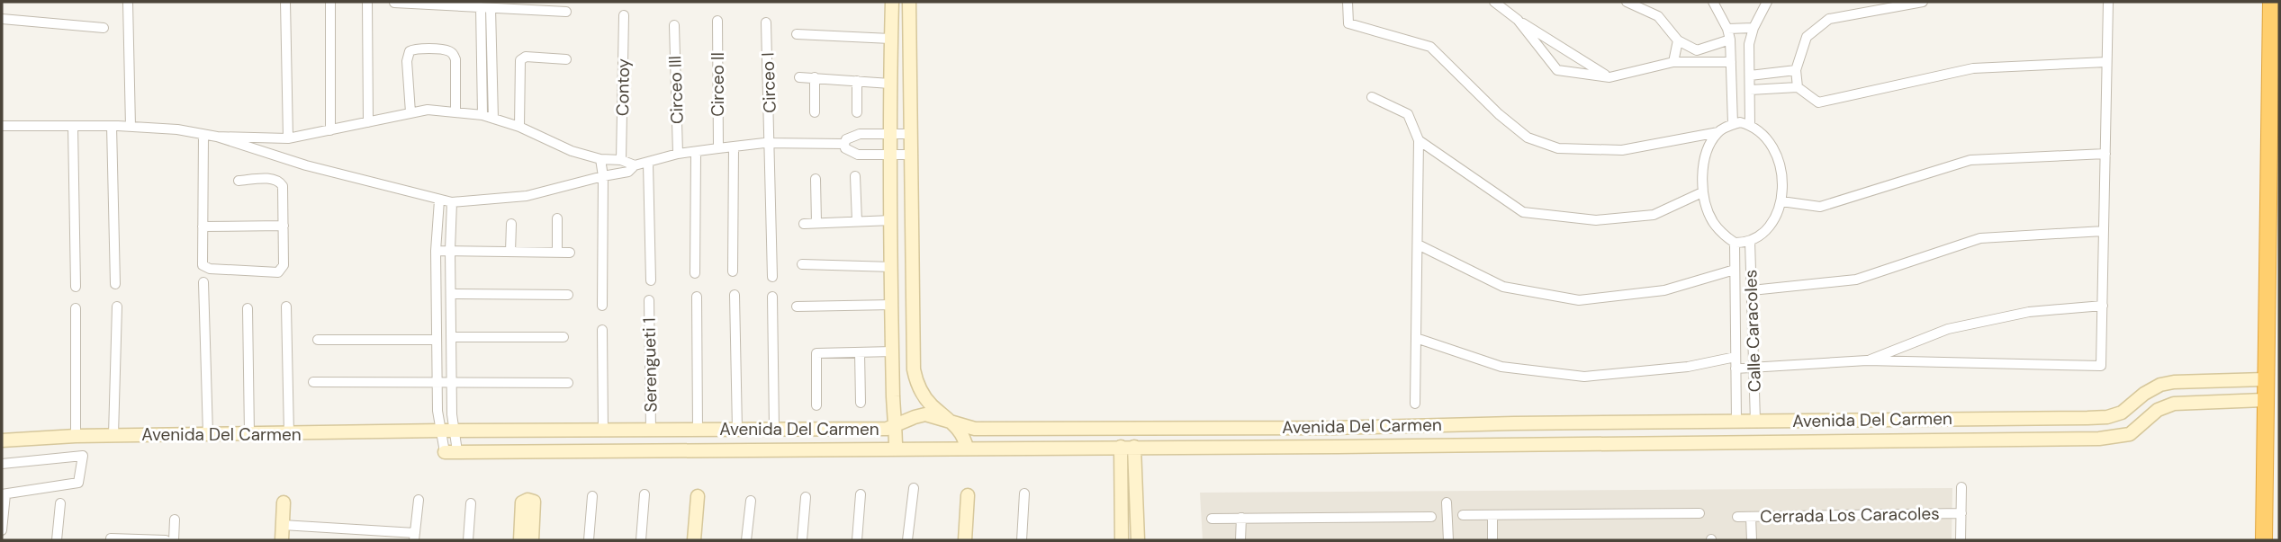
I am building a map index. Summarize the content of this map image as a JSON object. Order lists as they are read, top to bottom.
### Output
{
  "streets": {
    "main road": ["Avenida Del Carmen"],
    "street": [
      "Circeo I",
      "Circeo II",
      "Contoy",
      "Circeo III",
      "Calle Caracoles",
      "Serengueti 1",
      "Cerrada Los Caracoles"
    ]
  },
  "crossings": [
    ["Calle Caracoles", "Avenida Del Carmen"],
    ["Serengueti 1", "Avenida Del Carmen"]
  ]
}
